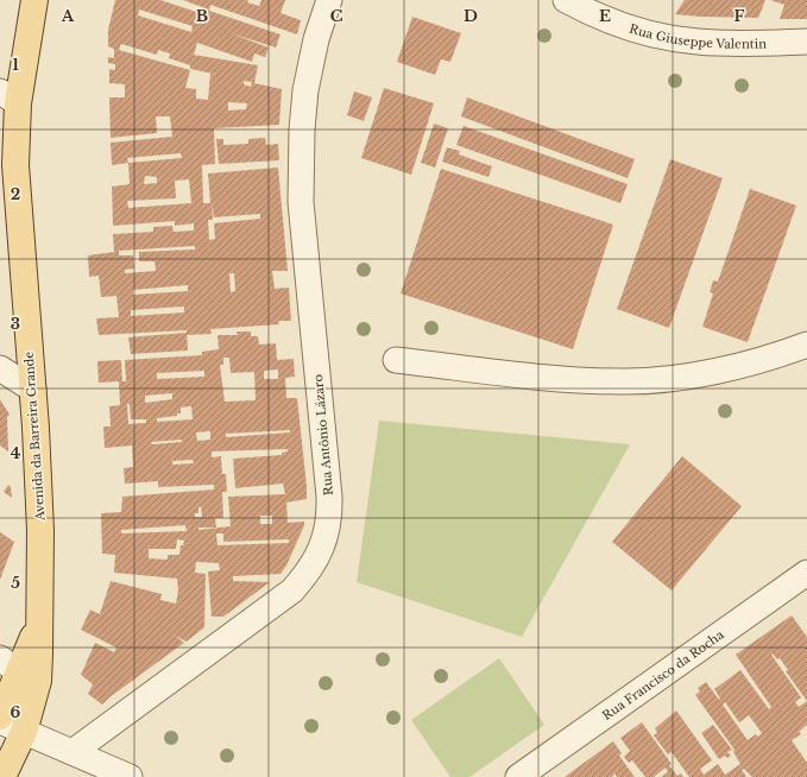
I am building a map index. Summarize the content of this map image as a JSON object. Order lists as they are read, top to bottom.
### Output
{
  "streets": {
    "main road": ["Avenida da Barreira Grande"],
    "street": ["Rua Giuseppe Valentin", "Rua Antônio Lázaro", "Rua Francisco da Rocha"]
  },
  "grid": {
    "columns": [
      "A",
      "B",
      "C",
      "D",
      "E",
      "F"
    ],
    "rows": [
      "1",
      "2",
      "3",
      "4",
      "5",
      "6"
    ]
  }
}
